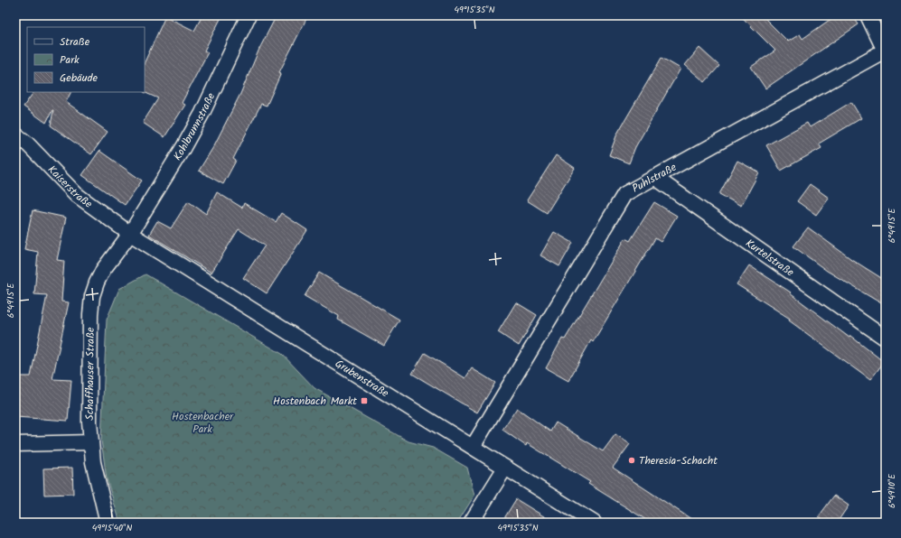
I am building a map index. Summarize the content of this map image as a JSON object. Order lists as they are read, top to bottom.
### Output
{
  "streets": {
    "street": [
      "Kohlbrunnstraße",
      "Puhlstraße",
      "Kaiserstraße",
      "Kurtelstraße",
      "Schaffhauser Straße",
      "Grubenstraße"
    ]
  },
  "crossings": [
    ["Kohlbrunnstraße", "Kaiserstraße"],
    ["Kohlbrunnstraße", "Schaffhauser Straße"],
    ["Kohlbrunnstraße", "Grubenstraße"],
    ["Puhlstraße", "Kurtelstraße"],
    ["Puhlstraße", "Grubenstraße"],
    ["Kaiserstraße", "Schaffhauser Straße"],
    ["Kaiserstraße", "Grubenstraße"],
    ["Schaffhauser Straße", "Grubenstraße"]
  ],
  "parks": ["Hostenbacher Park"],
  "places": {
    "transit": ["Hostenbach Markt"],
    "other": ["Theresia-Schacht"]
  },
  "legend": ["Straße", "Park", "Gebäude"],
  "coordinates": [
    "49°15'35\"N",
    "6°49'15\"E",
    "6°49'10\"E",
    "49°15'40\"N"
  ]
}
